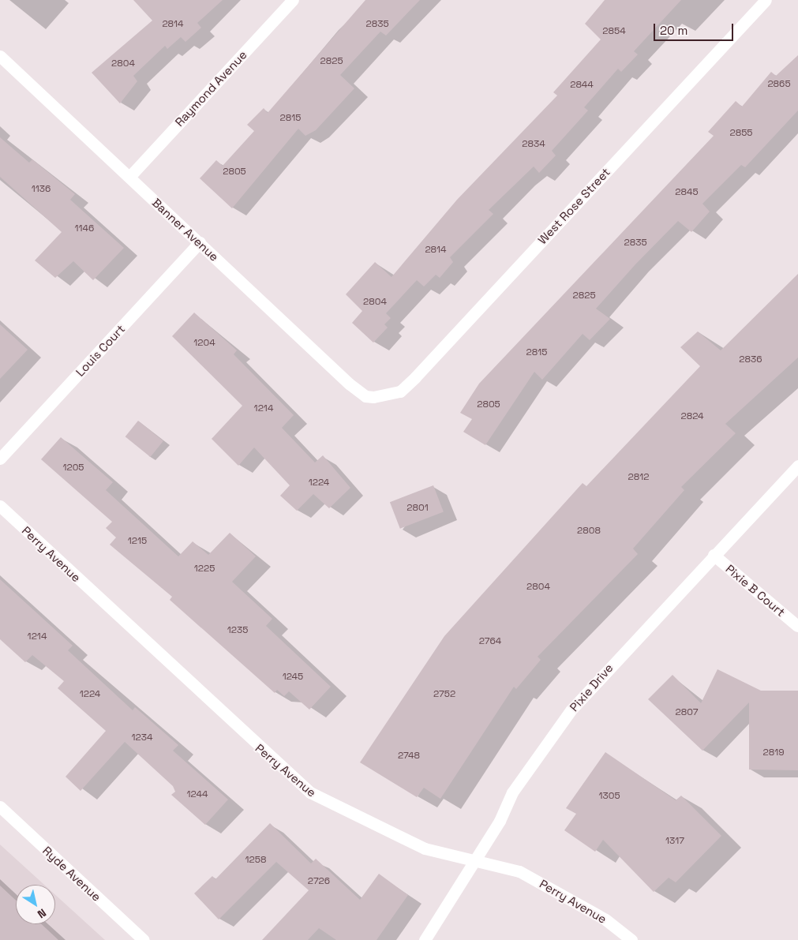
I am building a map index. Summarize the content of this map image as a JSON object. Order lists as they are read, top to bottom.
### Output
{
  "streets": {
    "street": [
      "Raymond Avenue",
      "West Rose Street",
      "Banner Avenue",
      "Louis Court",
      "Perry Avenue",
      "Pixie B Court",
      "Pixie Drive",
      "Ryde Avenue"
    ]
  },
  "crossings": [
    ["Raymond Avenue", "Banner Avenue"],
    ["West Rose Street", "Banner Avenue"],
    ["Banner Avenue", "Louis Court"],
    ["Perry Avenue", "Pixie Drive"],
    ["Pixie B Court", "Pixie Drive"]
  ],
  "house_numbers": [
    "2814",
    "2835",
    "2854",
    "2825",
    "2804",
    "2865",
    "2844",
    "2815",
    "2855",
    "2834",
    "2805",
    "1136",
    "2845",
    "1146",
    "2835",
    "2814",
    "2825",
    "2804",
    "1204",
    "2815",
    "2836",
    "2805",
    "1214",
    "2824",
    "1205",
    "2812",
    "1224",
    "2801",
    "2808",
    "1215",
    "1225",
    "2804",
    "1235",
    "1214",
    "2764",
    "1245",
    "1224",
    "2752",
    "2807",
    "1234",
    "2819",
    "2748",
    "1244",
    "1305",
    "1317",
    "1258",
    "2726"
  ],
  "scale_bar": "20 m",
  "north": "bottom right"
}
